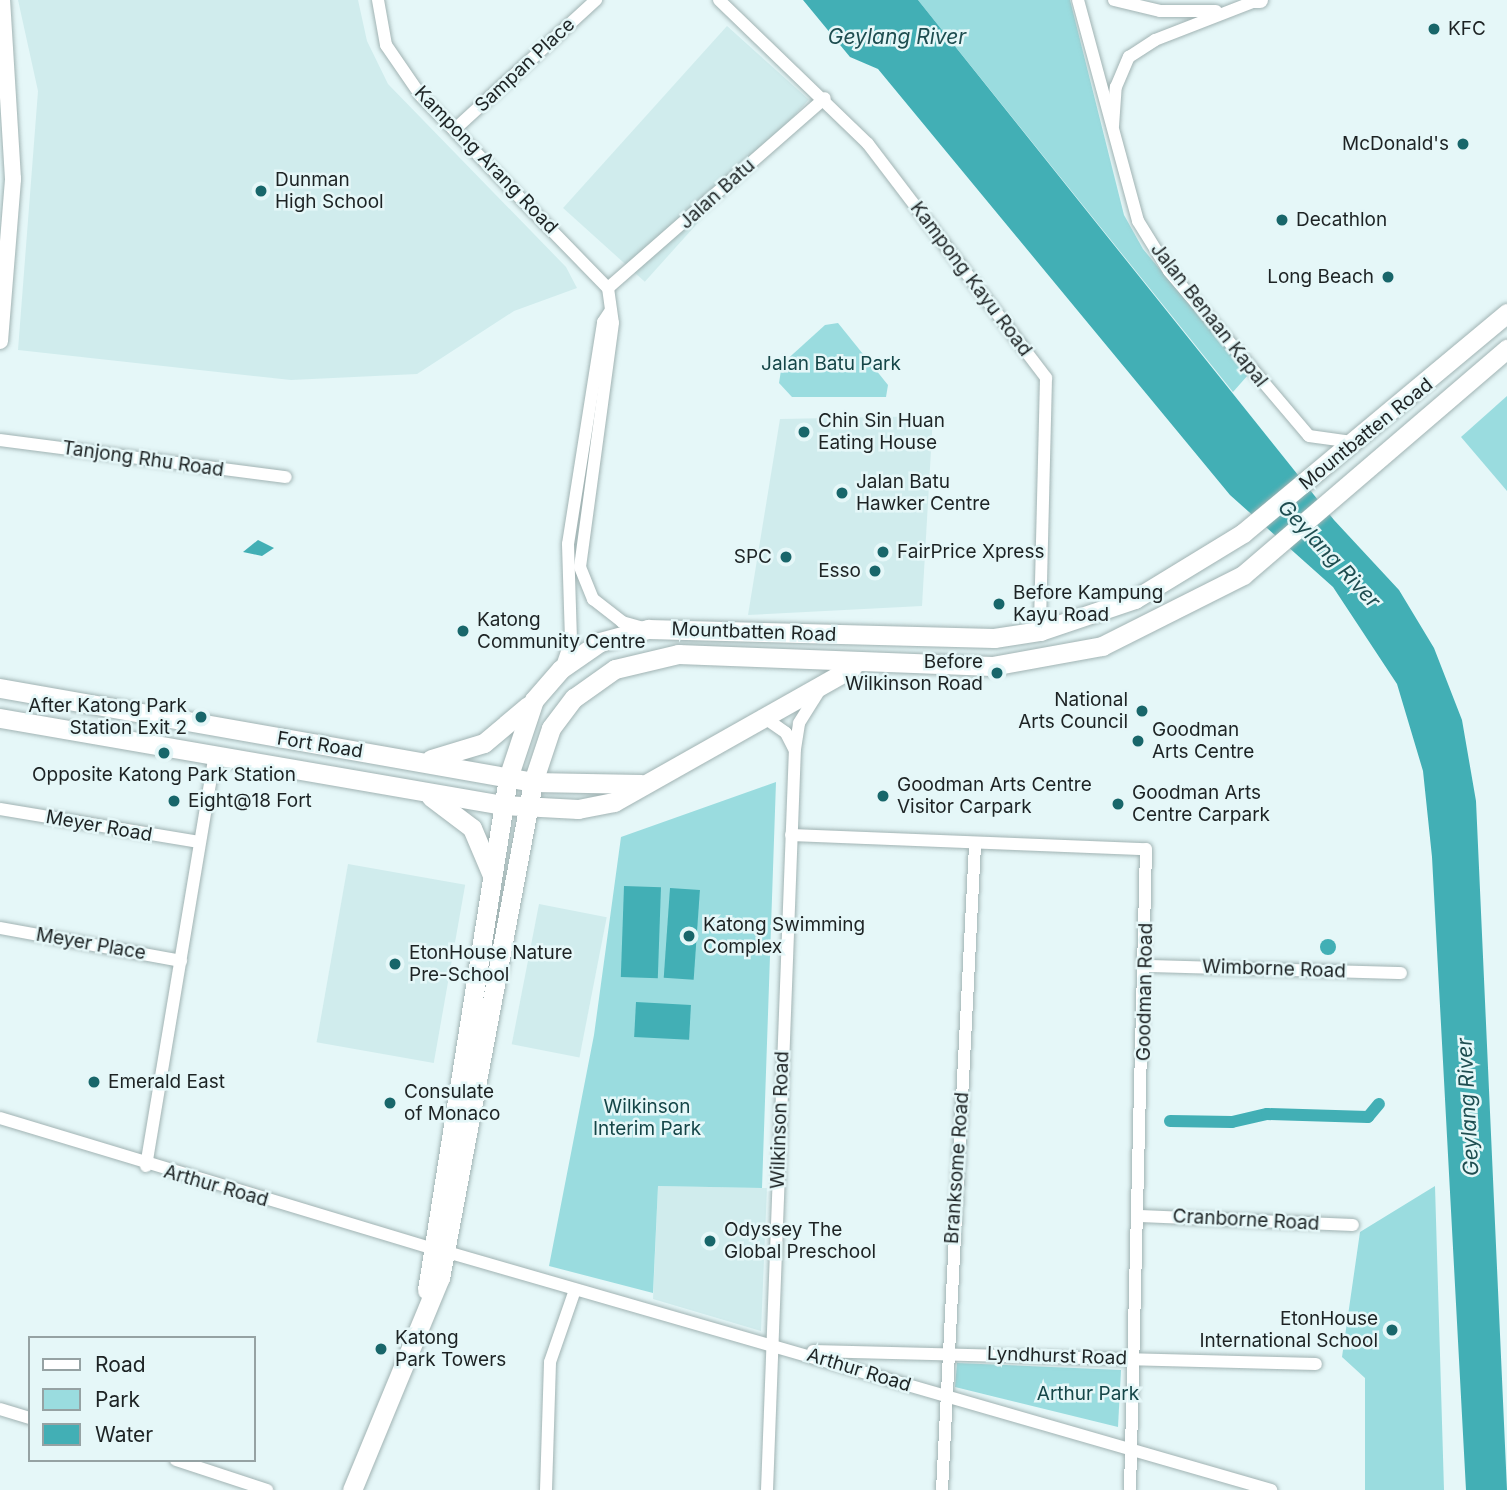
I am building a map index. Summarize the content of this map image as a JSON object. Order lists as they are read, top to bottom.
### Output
{
  "streets": {
    "main road": ["Mountbatten Road", "Fort Road"],
    "street": [
      "Sampan Place",
      "Kampong Arang Road",
      "Jalan Batu",
      "Kampong Kayu Road",
      "Jalan Benaan Kapal",
      "Tanjong Rhu Road",
      "Meyer Road",
      "Meyer Place",
      "Wimborne Road",
      "Goodman Road",
      "Wilkinson Road",
      "Branksome Road",
      "Arthur Road",
      "Cranborne Road",
      "Lyndhurst Road"
    ]
  },
  "crossings": [
    ["Sampan Place", "Kampong Arang Road"],
    ["Kampong Arang Road", "Jalan Batu"],
    ["Jalan Batu", "Kampong Kayu Road"],
    ["Kampong Kayu Road", "Mountbatten Road"],
    ["Jalan Benaan Kapal", "Mountbatten Road"],
    ["Mountbatten Road", "Fort Road"],
    ["Mountbatten Road", "Arthur Road"],
    ["Fort Road", "Wilkinson Road"],
    ["Wimborne Road", "Goodman Road"],
    ["Goodman Road", "Wilkinson Road"],
    ["Goodman Road", "Branksome Road"],
    ["Goodman Road", "Arthur Road"],
    ["Goodman Road", "Cranborne Road"],
    ["Goodman Road", "Lyndhurst Road"],
    ["Wilkinson Road", "Arthur Road"],
    ["Branksome Road", "Arthur Road"],
    ["Branksome Road", "Lyndhurst Road"],
    ["Arthur Road", "Lyndhurst Road"]
  ],
  "water": ["Geylang River"],
  "parks": ["Jalan Batu Park", "Wilkinson Interim Park", "Arthur Park"],
  "places": [
    "KFC",
    "McDonald's",
    "Dunman High School",
    "Decathlon",
    "Long Beach",
    "Chin Sin Huan Eating House",
    "Jalan Batu Hawker Centre",
    "FairPrice Xpress",
    "SPC",
    "Esso",
    "Before Kampung Kayu Road",
    "Katong Community Centre",
    "Before Wilkinson Road",
    "National Arts Council",
    "After Katong Park Station Exit 2",
    "Goodman Arts Centre",
    "Opposite Katong Park Station",
    "Goodman Arts Centre Visitor Carpark",
    "Eight@18 Fort",
    "Goodman Arts Centre Carpark",
    "Katong Swimming Complex",
    "EtonHouse Nature Pre-School",
    "Emerald East",
    "Consulate of Monaco",
    "Odyssey The Global Preschool",
    "EtonHouse International School",
    "Katong Park Towers"
  ],
  "legend": ["Road", "Park", "Water"]
}
